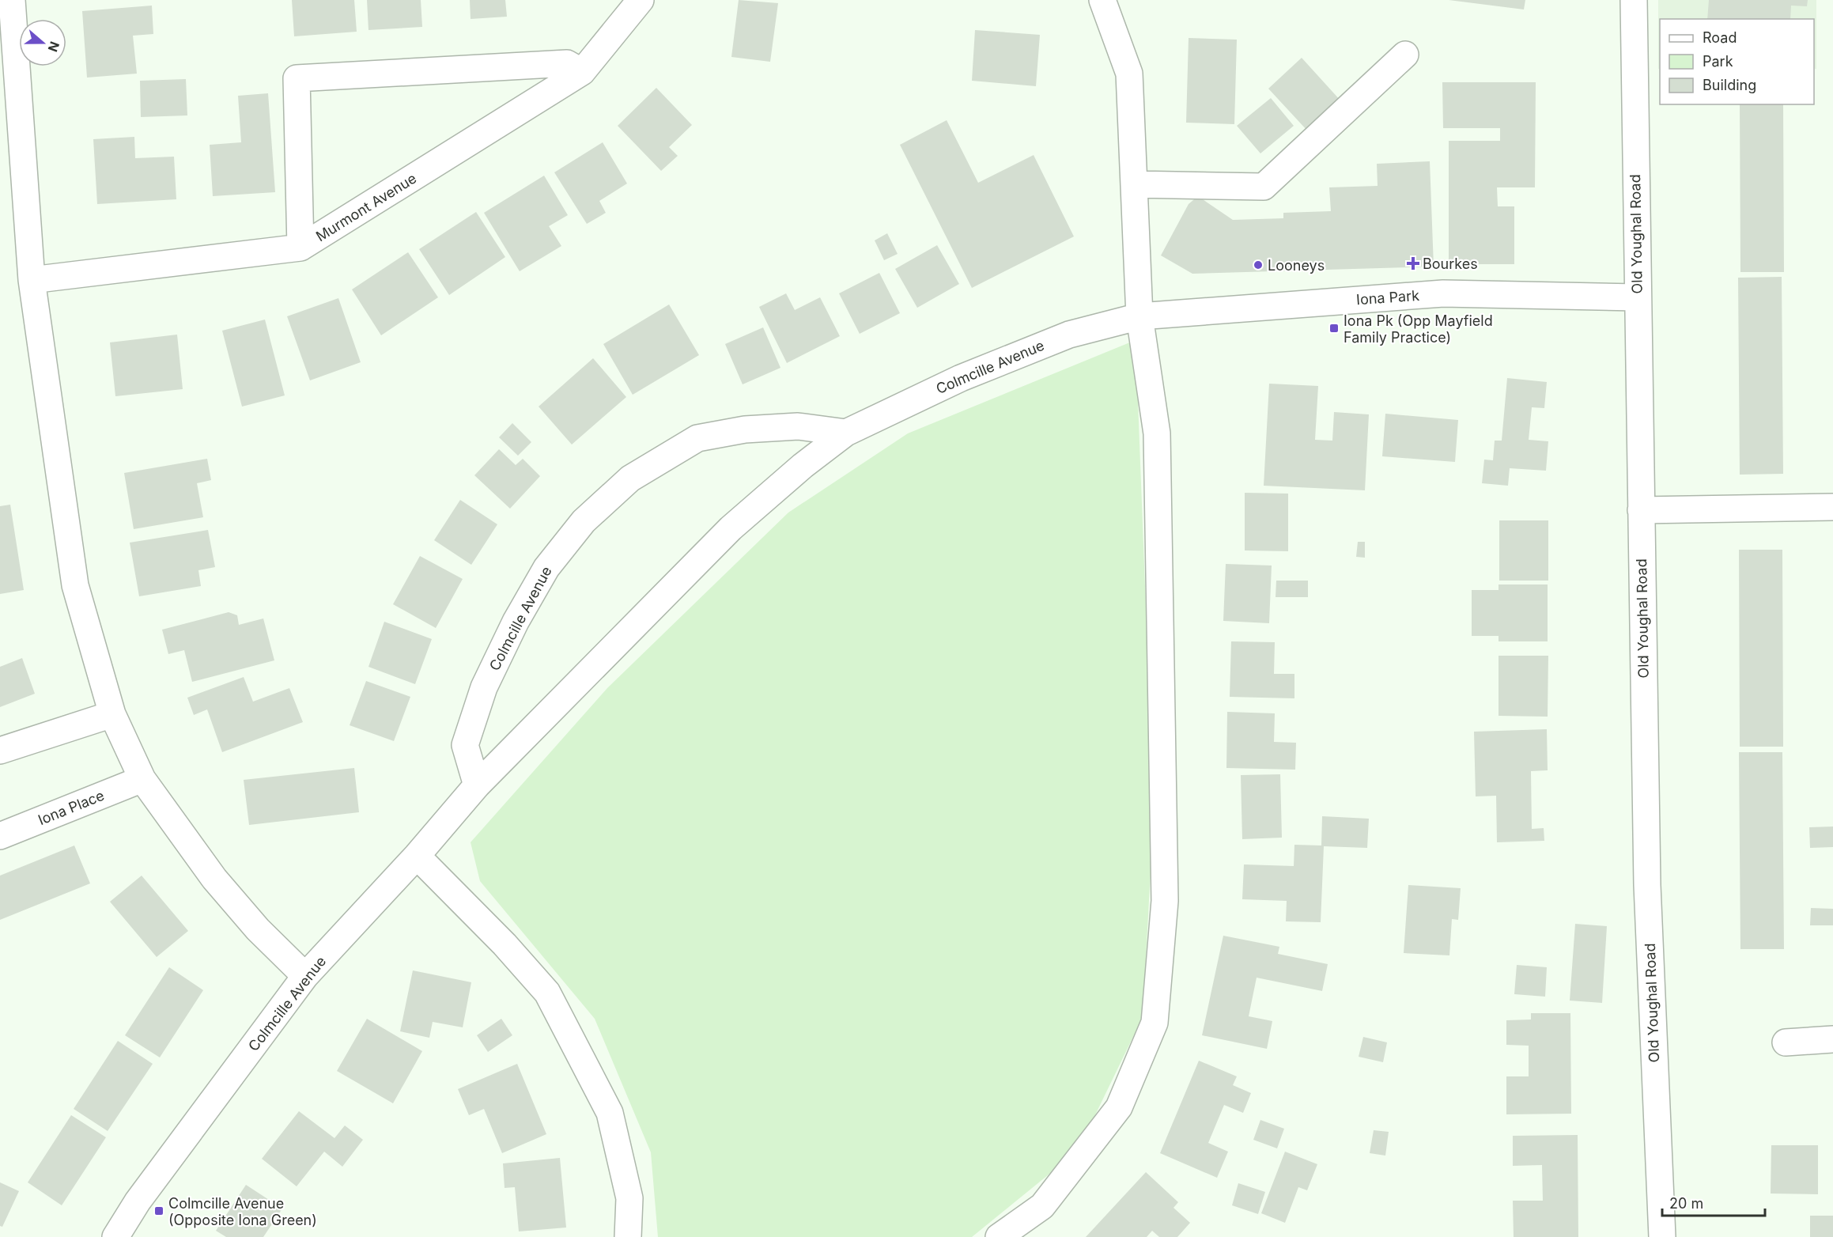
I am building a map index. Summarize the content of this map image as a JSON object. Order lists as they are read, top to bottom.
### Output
{
  "streets": {
    "street": [
      "Murmont Avenue",
      "Old Youghal Road",
      "Iona Park",
      "Colmcille Avenue",
      "Iona Place"
    ]
  },
  "crossings": [
    ["Old Youghal Road", "Iona Park"],
    ["Iona Park", "Colmcille Avenue"]
  ],
  "places": {
    "health": ["Bourkes"],
    "other": ["Looneys"],
    "transit": ["Iona Pk (Opp Mayfield Family Practice)", "Colmcille Avenue (Opposite Iona Green)"]
  },
  "legend": ["Road", "Park", "Building"],
  "scale_bar": "20 m",
  "north": "right"
}
